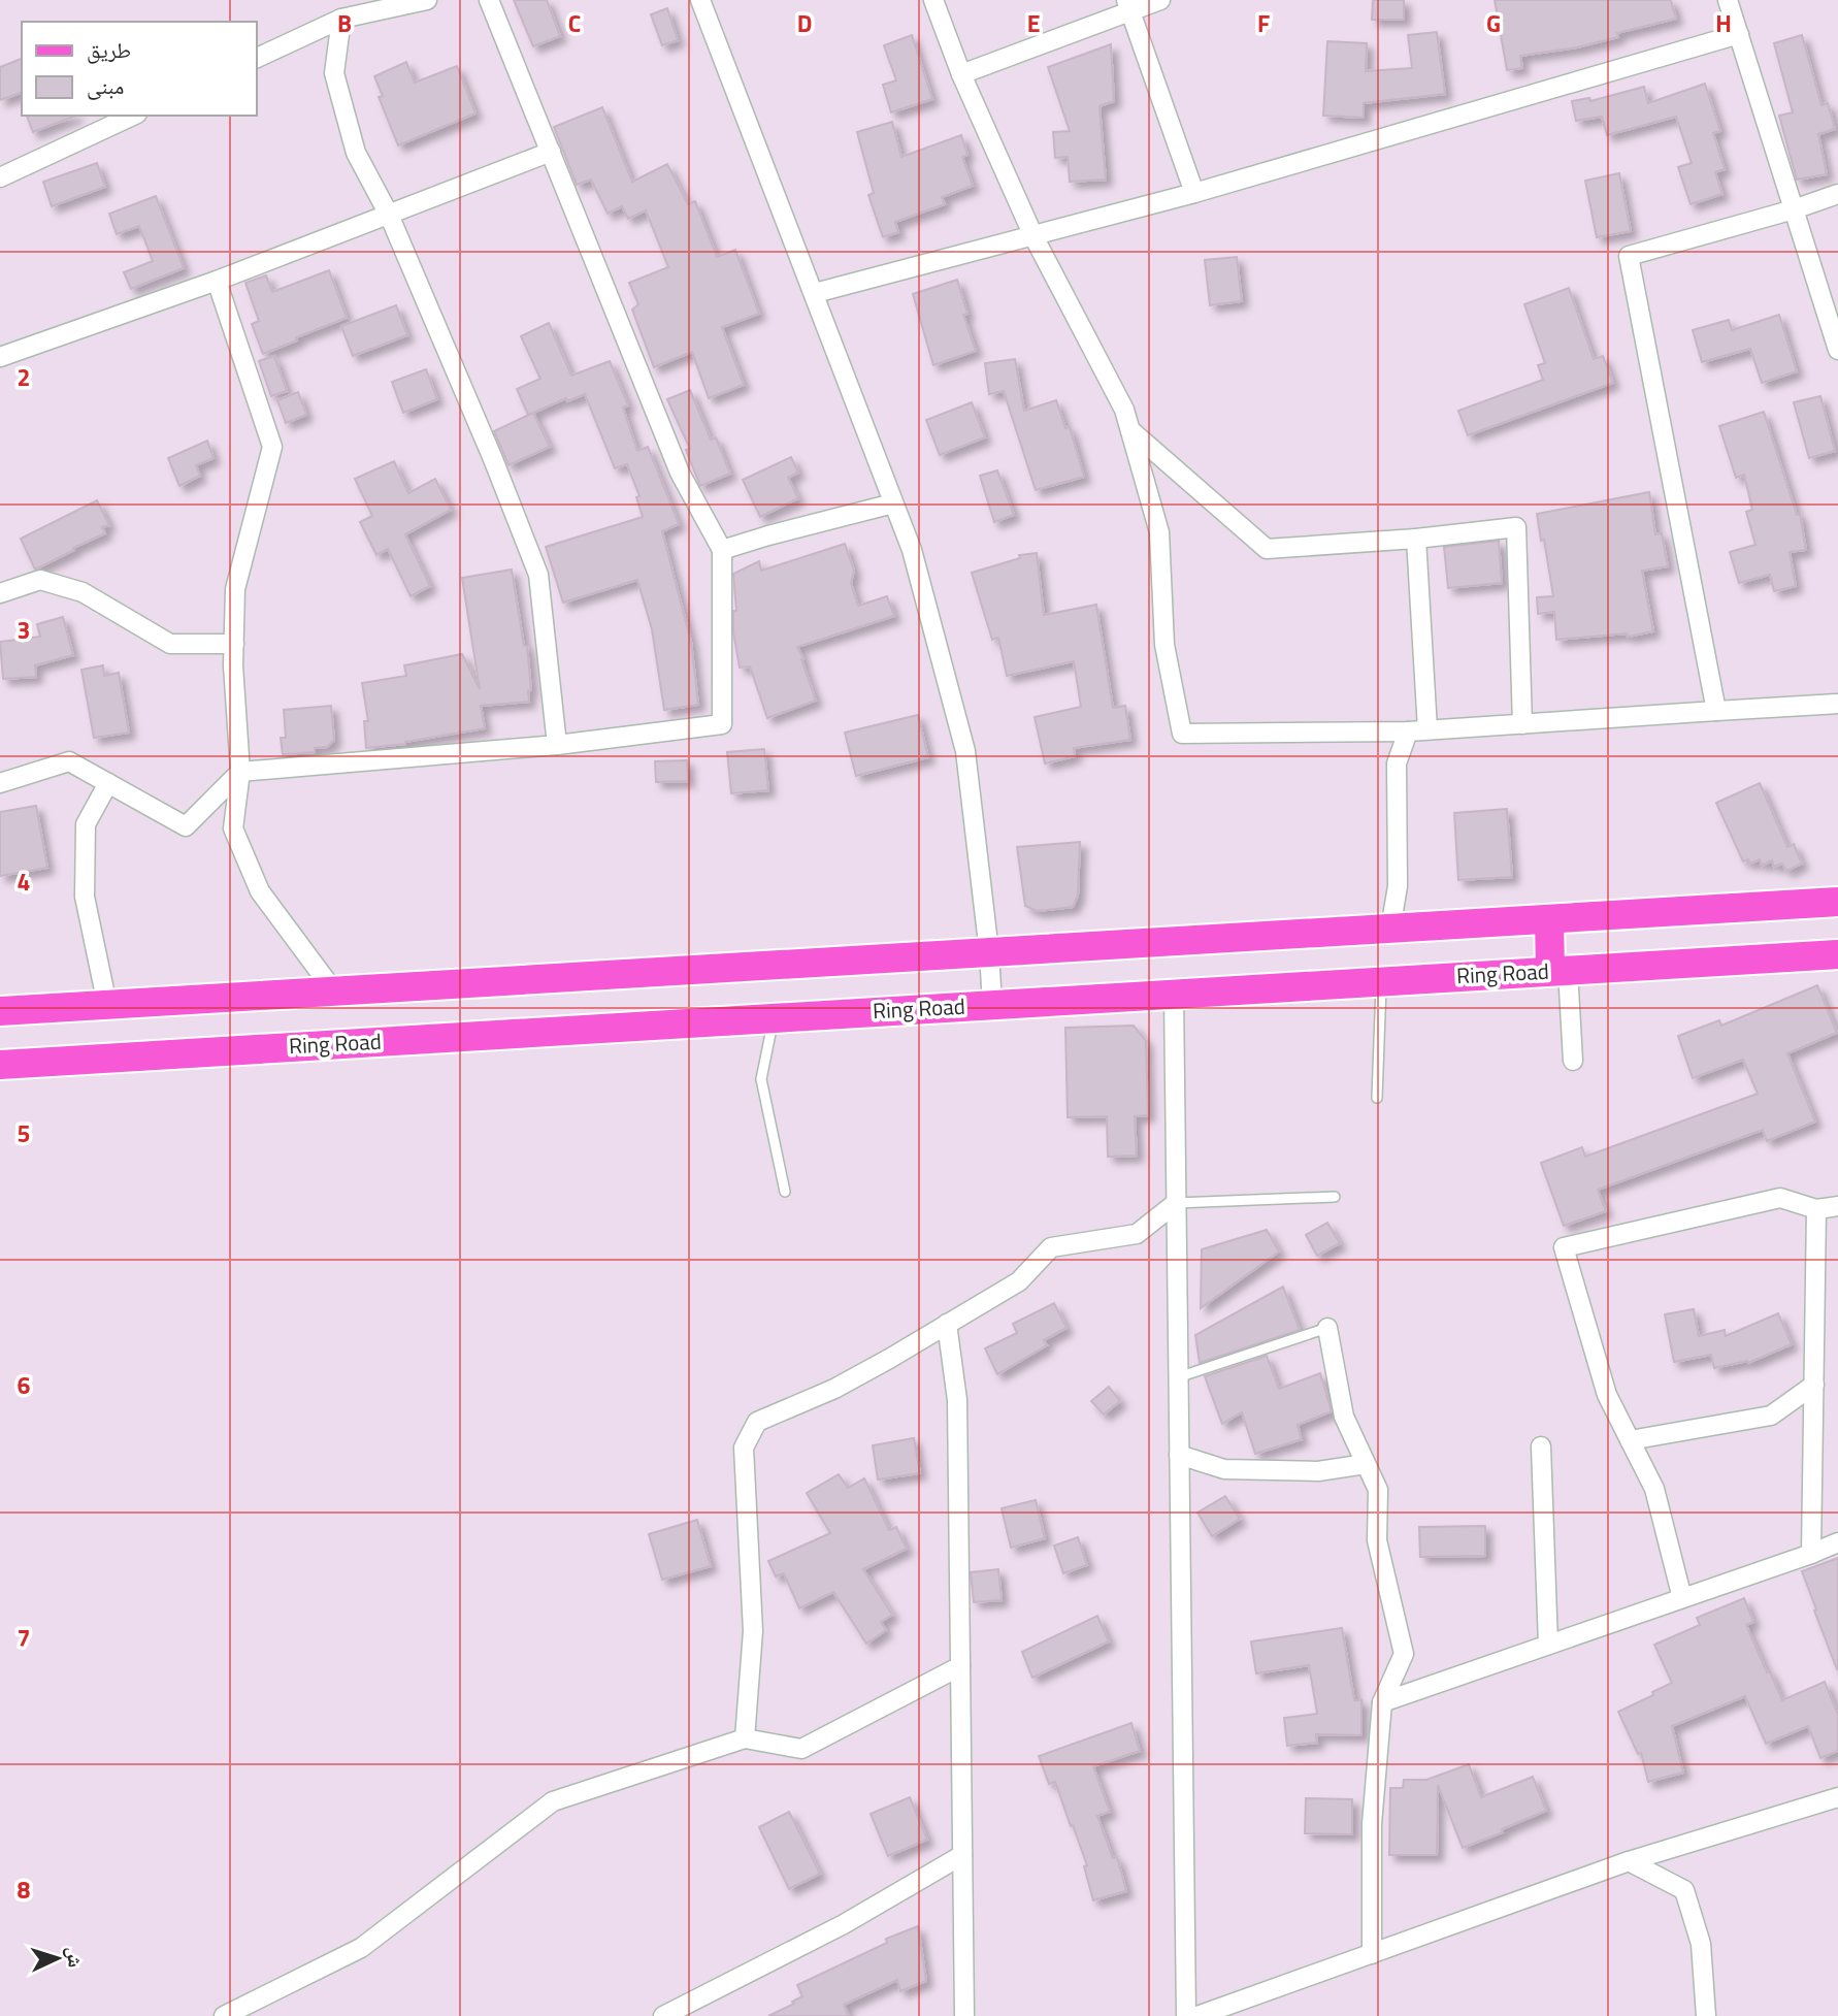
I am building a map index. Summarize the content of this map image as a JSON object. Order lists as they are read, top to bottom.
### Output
{
  "streets": {
    "main road": ["Ring Road"]
  },
  "legend": ["طريق", "مبنى"],
  "north": "right",
  "grid": {
    "columns": [
      "B",
      "C",
      "D",
      "E",
      "F",
      "G",
      "H"
    ],
    "rows": [
      "2",
      "3",
      "4",
      "5",
      "6",
      "7",
      "8"
    ]
  }
}
